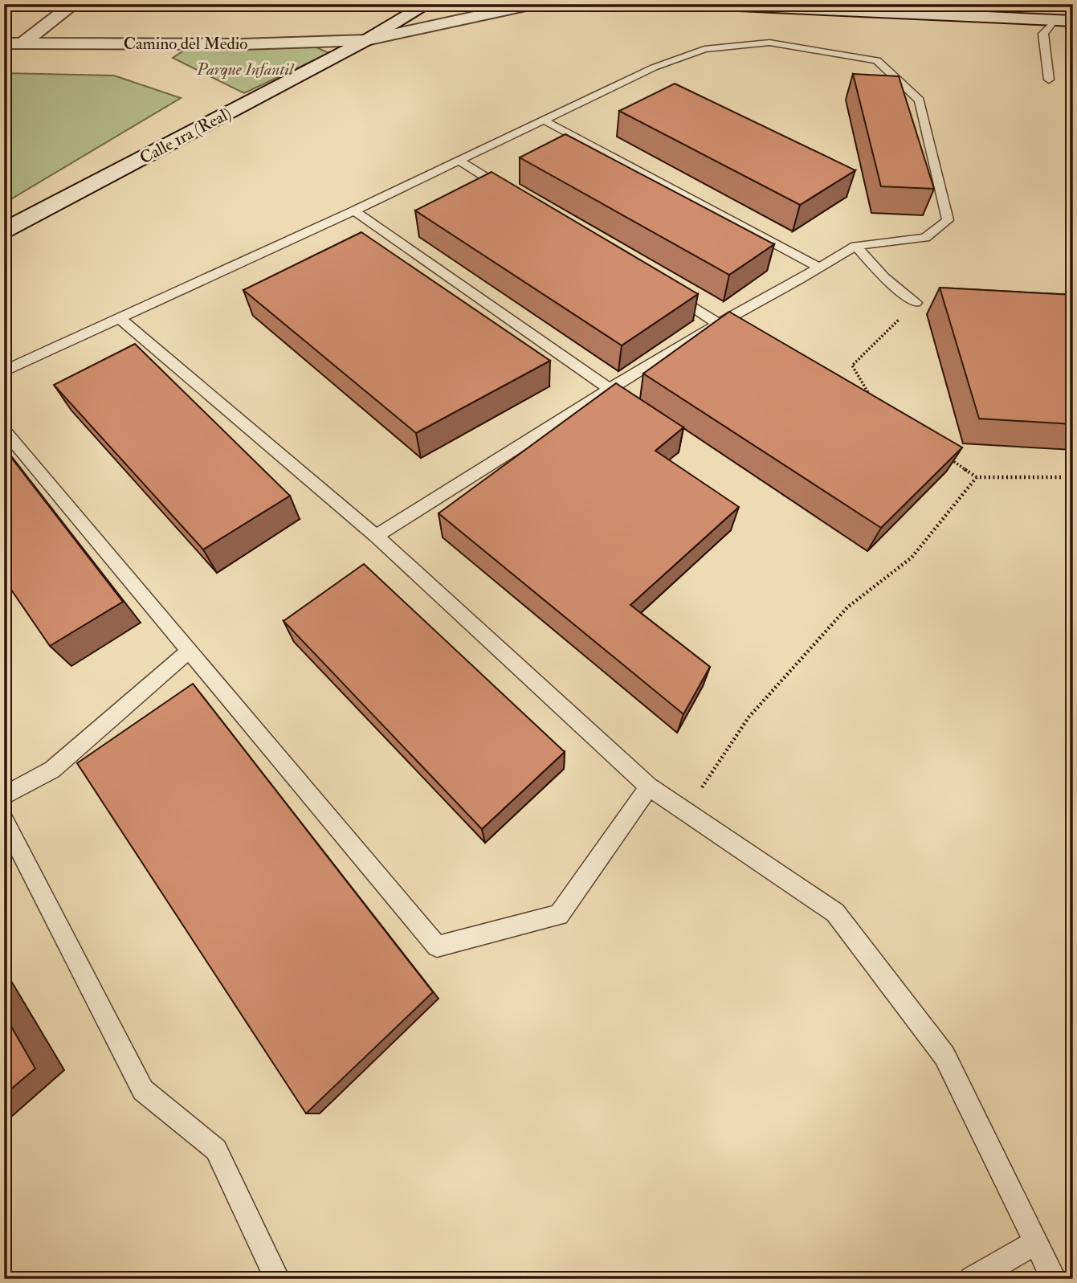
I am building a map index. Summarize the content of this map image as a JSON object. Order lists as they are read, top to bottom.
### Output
{
  "streets": {
    "street": ["Camino del Medio", "Calle 1ra (Real)"]
  },
  "crossings": [
    ["Camino del Medio", "Calle 1ra (Real)"]
  ],
  "parks": ["Parque Infantil"]
}
